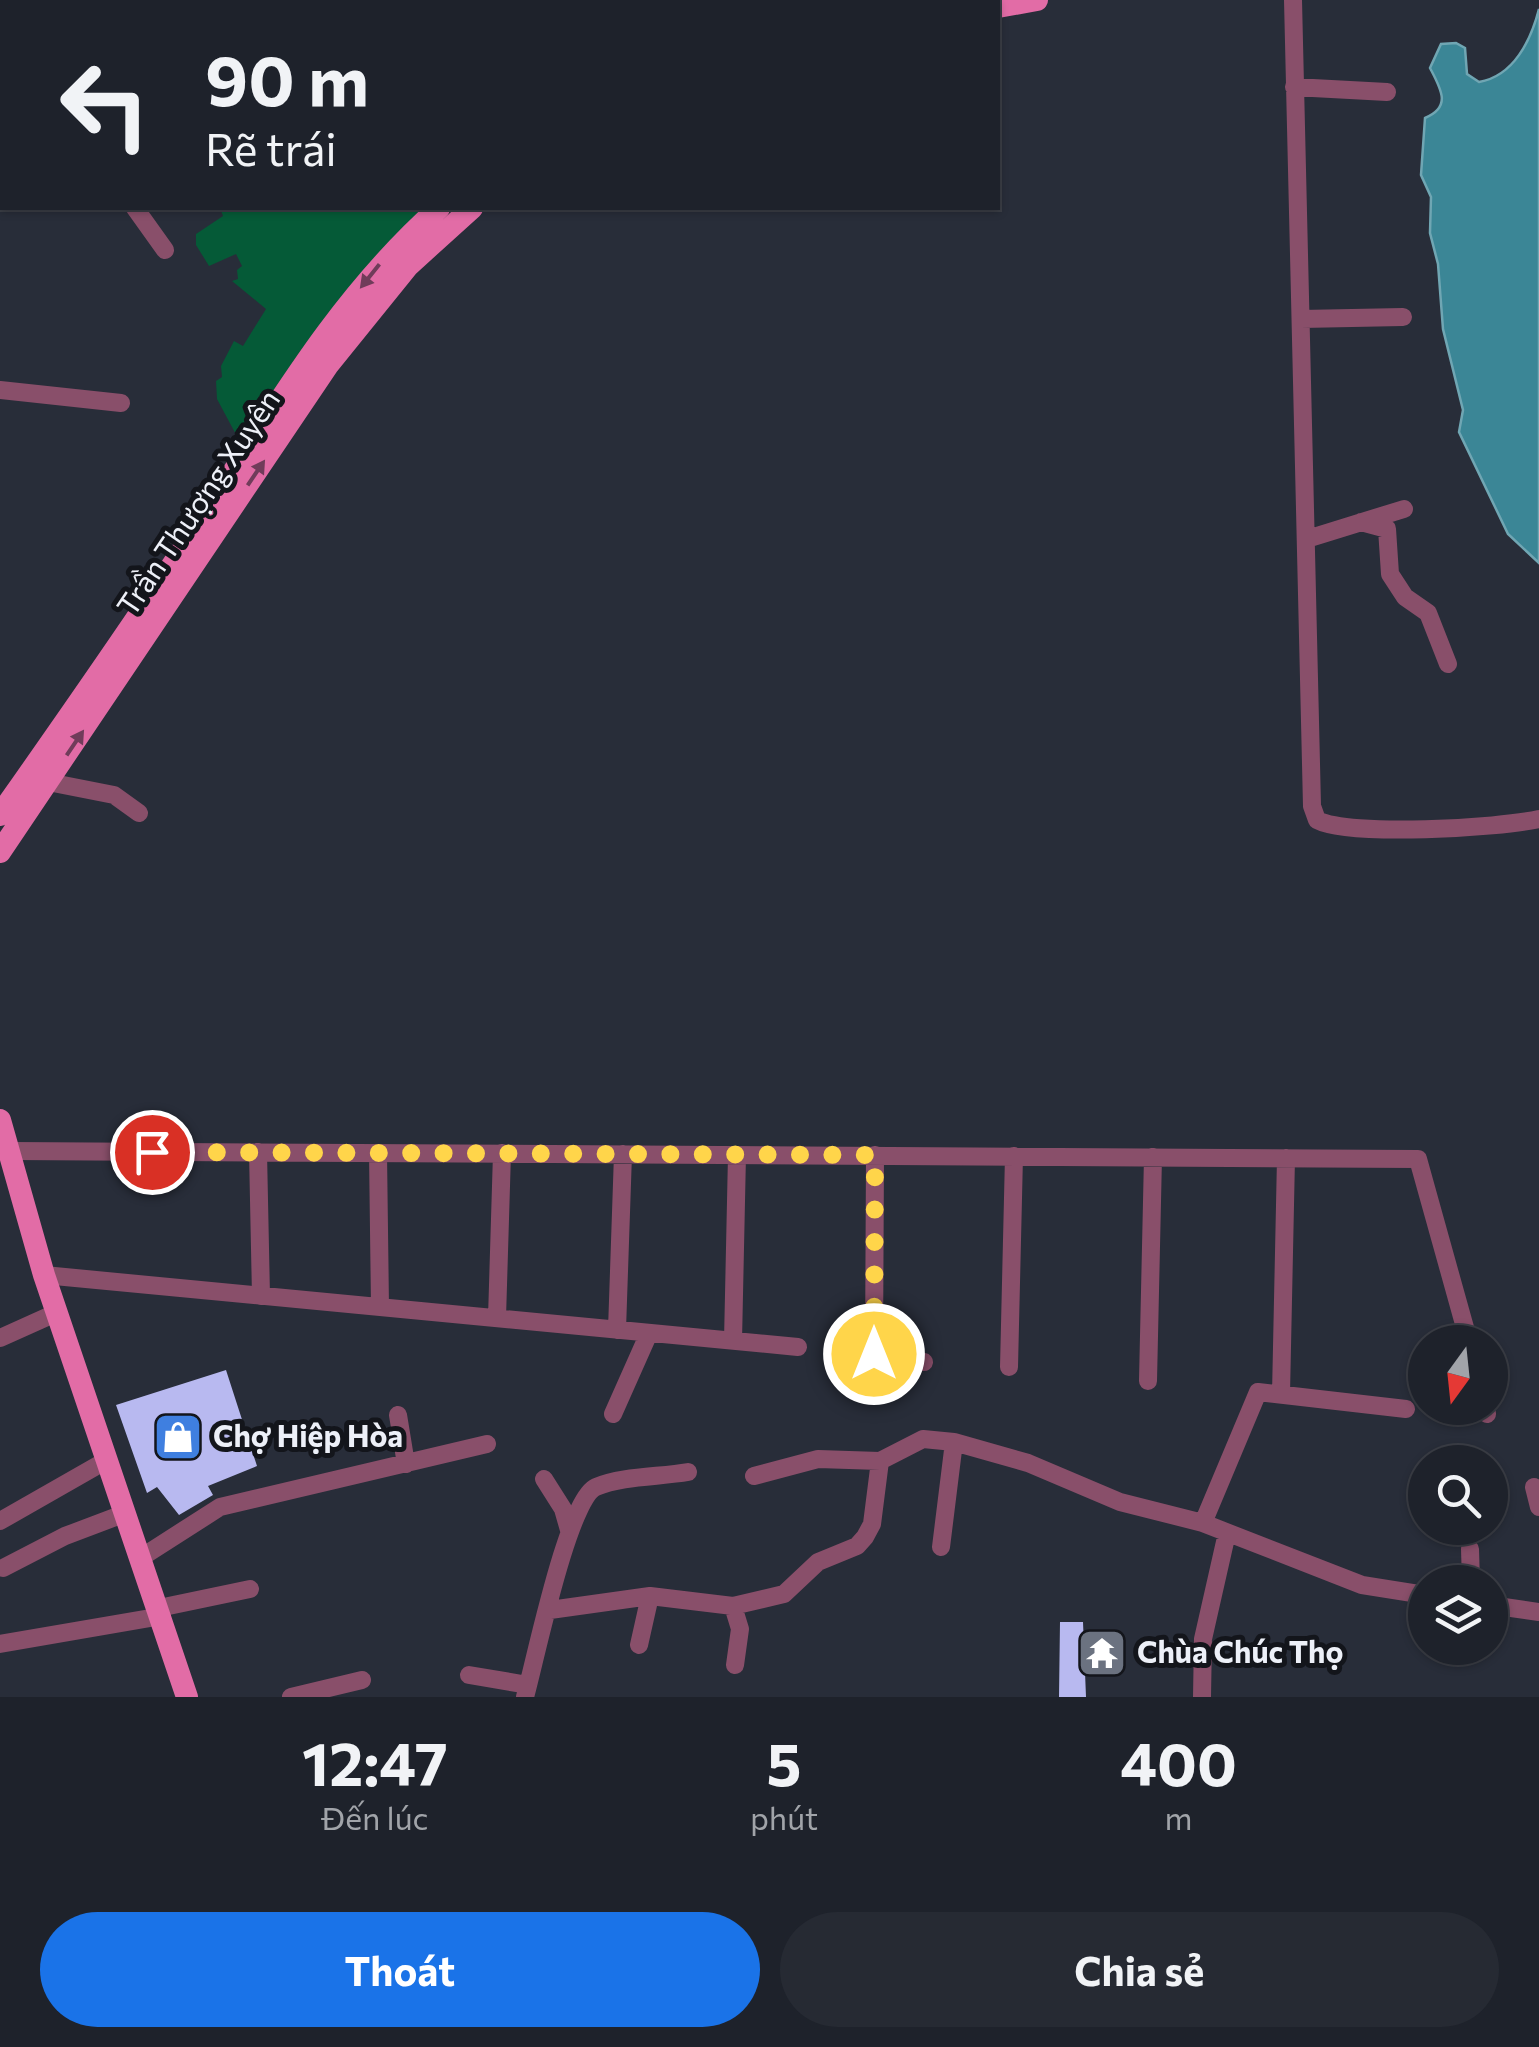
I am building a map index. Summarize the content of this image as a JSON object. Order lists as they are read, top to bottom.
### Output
{
  "streets": {
    "main road": ["Trần Thượng Xuyên"]
  },
  "places": {
    "shop": ["Chợ Hiệp Hòa"],
    "temple": ["Chùa Chúc Thọ"]
  },
  "north": "bottom",
  "page": {
    "turn": ["90 m", "Rẽ trái"],
    "eta": [
      "12:47",
      "Đến lúc",
      "5",
      "phút",
      "400",
      "m"
    ],
    "buttons": ["Thoát", "Chia sẻ"]
  }
}
